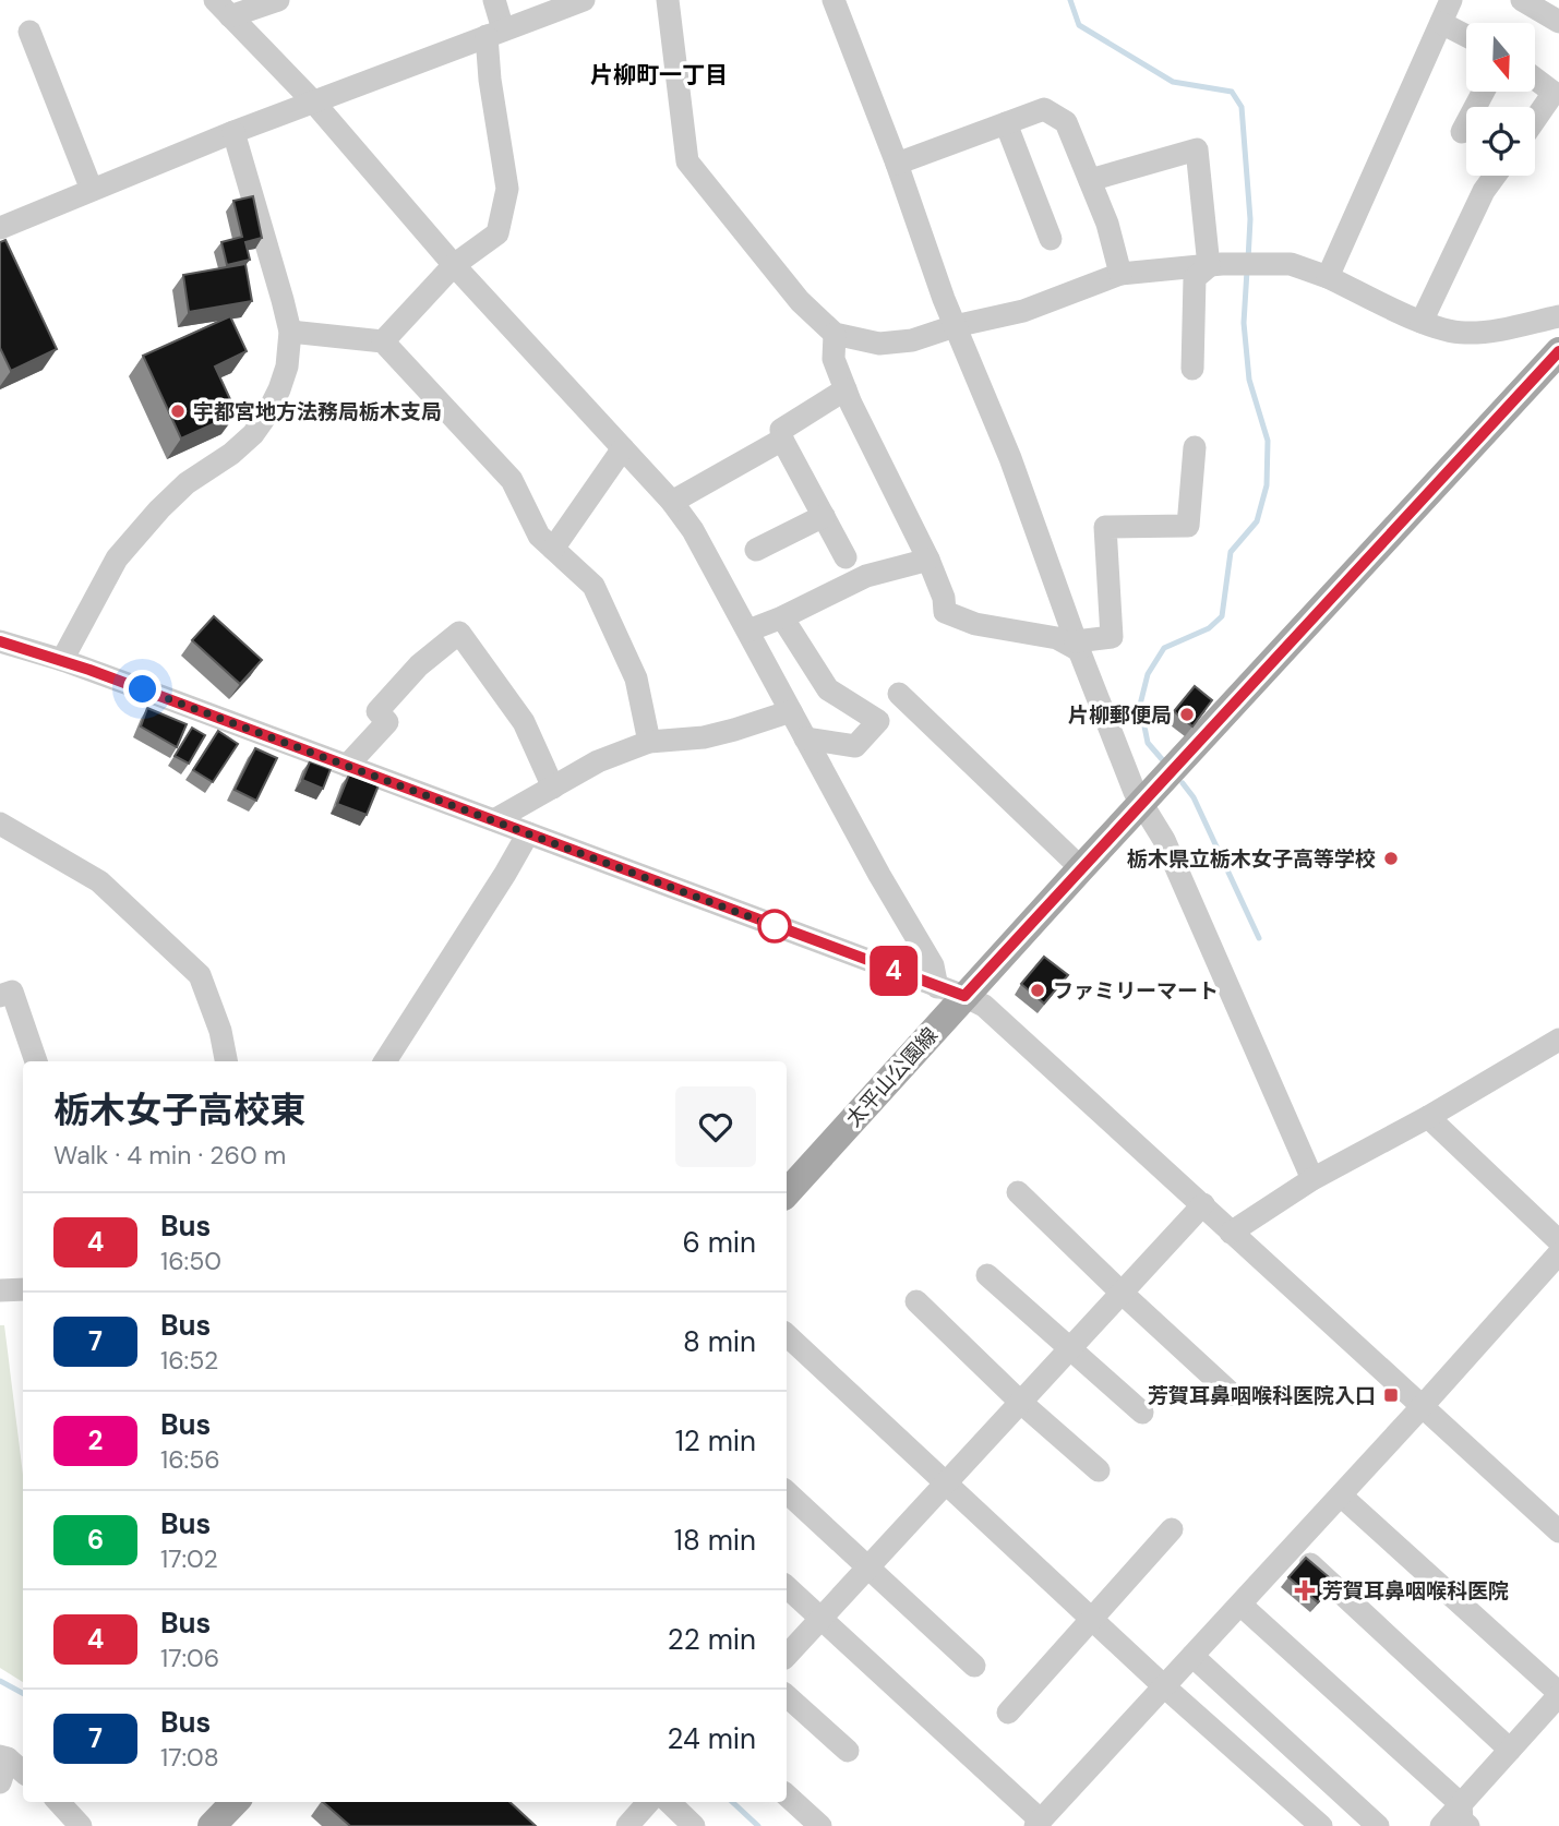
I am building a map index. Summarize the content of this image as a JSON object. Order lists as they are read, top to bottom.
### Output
{
  "streets": {
    "main road": ["太平山公園線"]
  },
  "districts": ["片柳町一丁目"],
  "places": {
    "other": [
      "宇都宮地方法務局栃木支局",
      "片柳郵便局",
      "栃木県立栃木女子高等学校",
      "ファミリーマート"
    ],
    "transit": ["芳賀耳鼻咽喉科医院入口"],
    "health": ["芳賀耳鼻咽喉科医院"]
  },
  "lines": ["bus line 4"],
  "north": "bottom",
  "page": {
    "on_map": "4",
    "heading": ["栃木女子高校東", "Walk · 4 min · 260 m"],
    "list": [
      {
        "mark": "4",
        "name": "Bus",
        "note": "16:50",
        "value": "6 min"
      },
      {
        "mark": "7",
        "name": "Bus",
        "note": "16:52",
        "value": "8 min"
      },
      {
        "mark": "2",
        "name": "Bus",
        "note": "16:56",
        "value": "12 min"
      },
      {
        "mark": "6",
        "name": "Bus",
        "note": "17:02",
        "value": "18 min"
      },
      {
        "mark": "4",
        "name": "Bus",
        "note": "17:06",
        "value": "22 min"
      },
      {
        "mark": "7",
        "name": "Bus",
        "note": "17:08",
        "value": "24 min"
      }
    ]
  }
}
